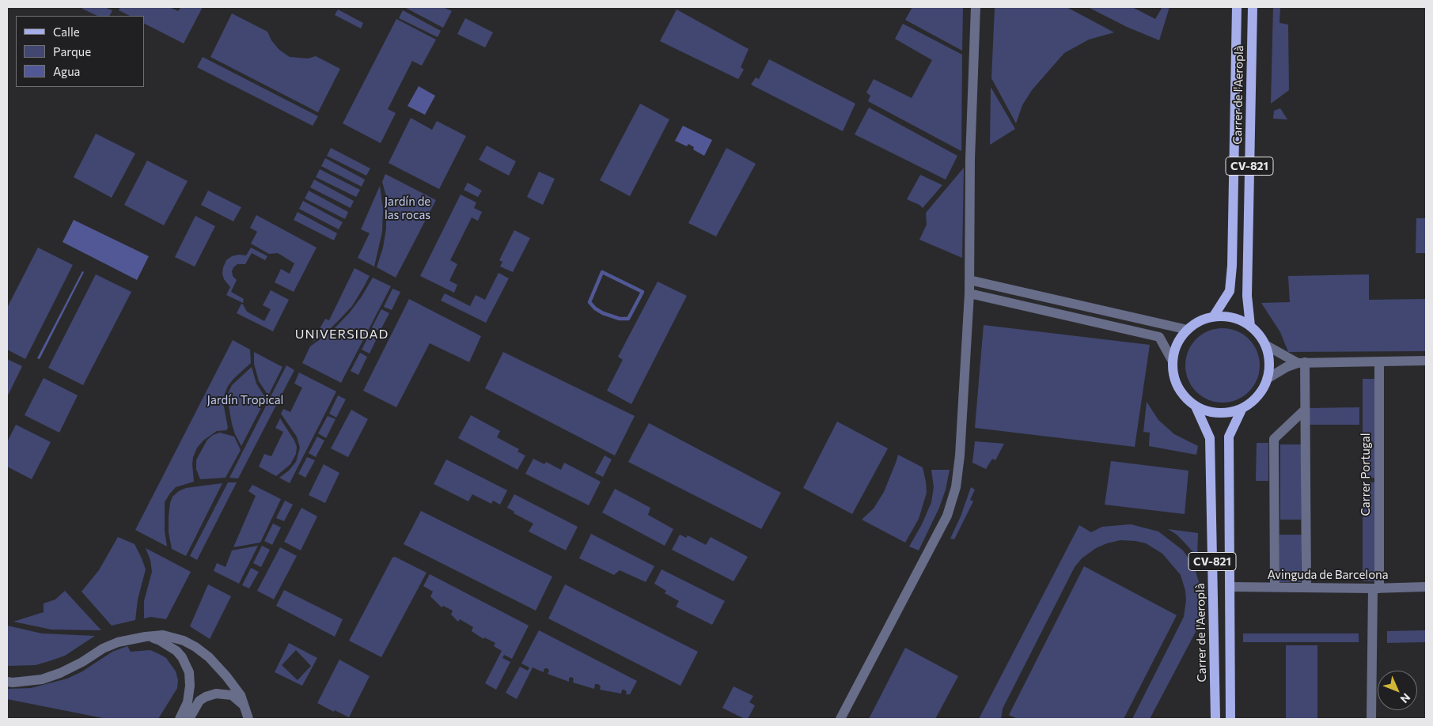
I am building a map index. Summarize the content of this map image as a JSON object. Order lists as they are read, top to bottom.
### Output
{
  "streets": {
    "main road": ["Carrer de l'Aeroplà", "CV-821"],
    "street": ["Carrer Portugal", "Avinguda de Barcelona"]
  },
  "crossings": [
    ["Carrer de l'Aeroplà", "CV-821"],
    ["CV-821", "Avinguda de Barcelona"],
    ["Carrer Portugal", "Avinguda de Barcelona"]
  ],
  "districts": ["UNIVERSIDAD"],
  "parks": ["Jardín de las rocas", "Jardín Tropical"],
  "legend": ["Calle", "Parque", "Agua"],
  "north": "bottom right"
}
